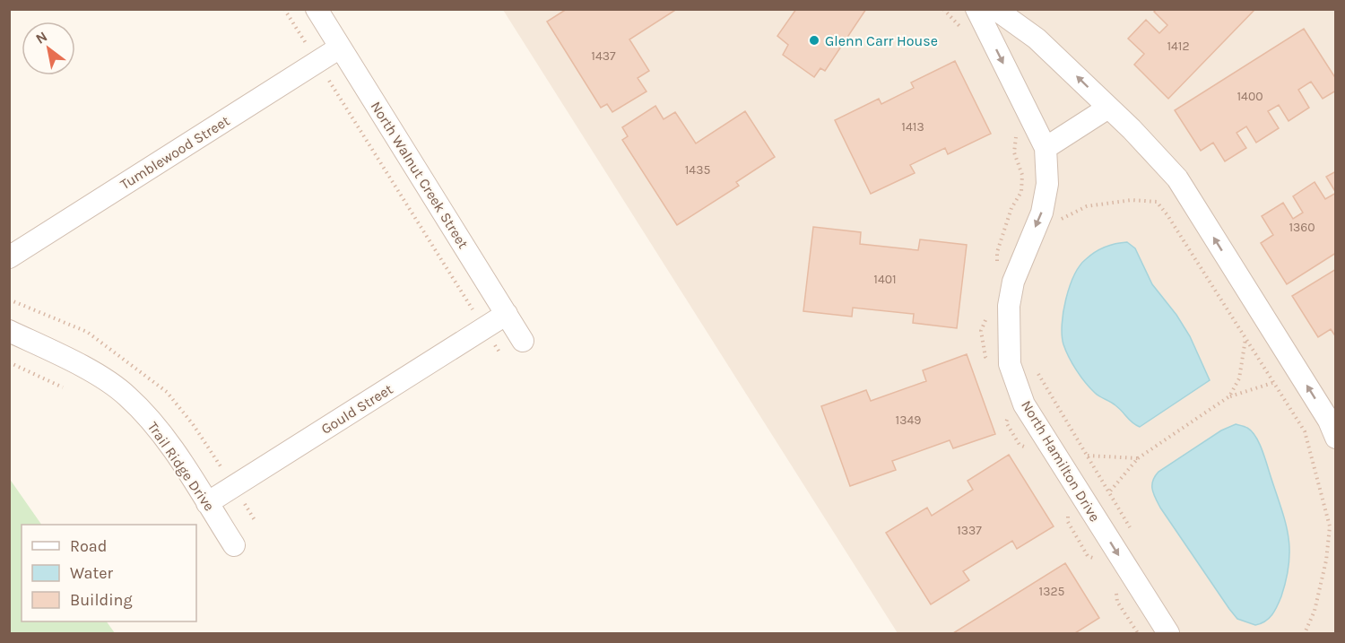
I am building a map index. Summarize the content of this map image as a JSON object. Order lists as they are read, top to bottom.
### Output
{
  "streets": {
    "street": [
      "Tumblewood Street",
      "North Walnut Creek Street",
      "Gould Street",
      "North Hamilton Drive",
      "Trail Ridge Drive"
    ]
  },
  "crossings": [
    ["Tumblewood Street", "North Walnut Creek Street"],
    ["North Walnut Creek Street", "Gould Street"],
    ["Gould Street", "Trail Ridge Drive"]
  ],
  "one_way": ["North Hamilton Drive"],
  "places": ["Glenn Carr House"],
  "house_numbers": [
    "1412",
    "1437",
    "1400",
    "1413",
    "1435",
    "1360",
    "1401",
    "1349",
    "1337",
    "1325"
  ],
  "legend": ["Road", "Water", "Building"],
  "north": "top left"
}
